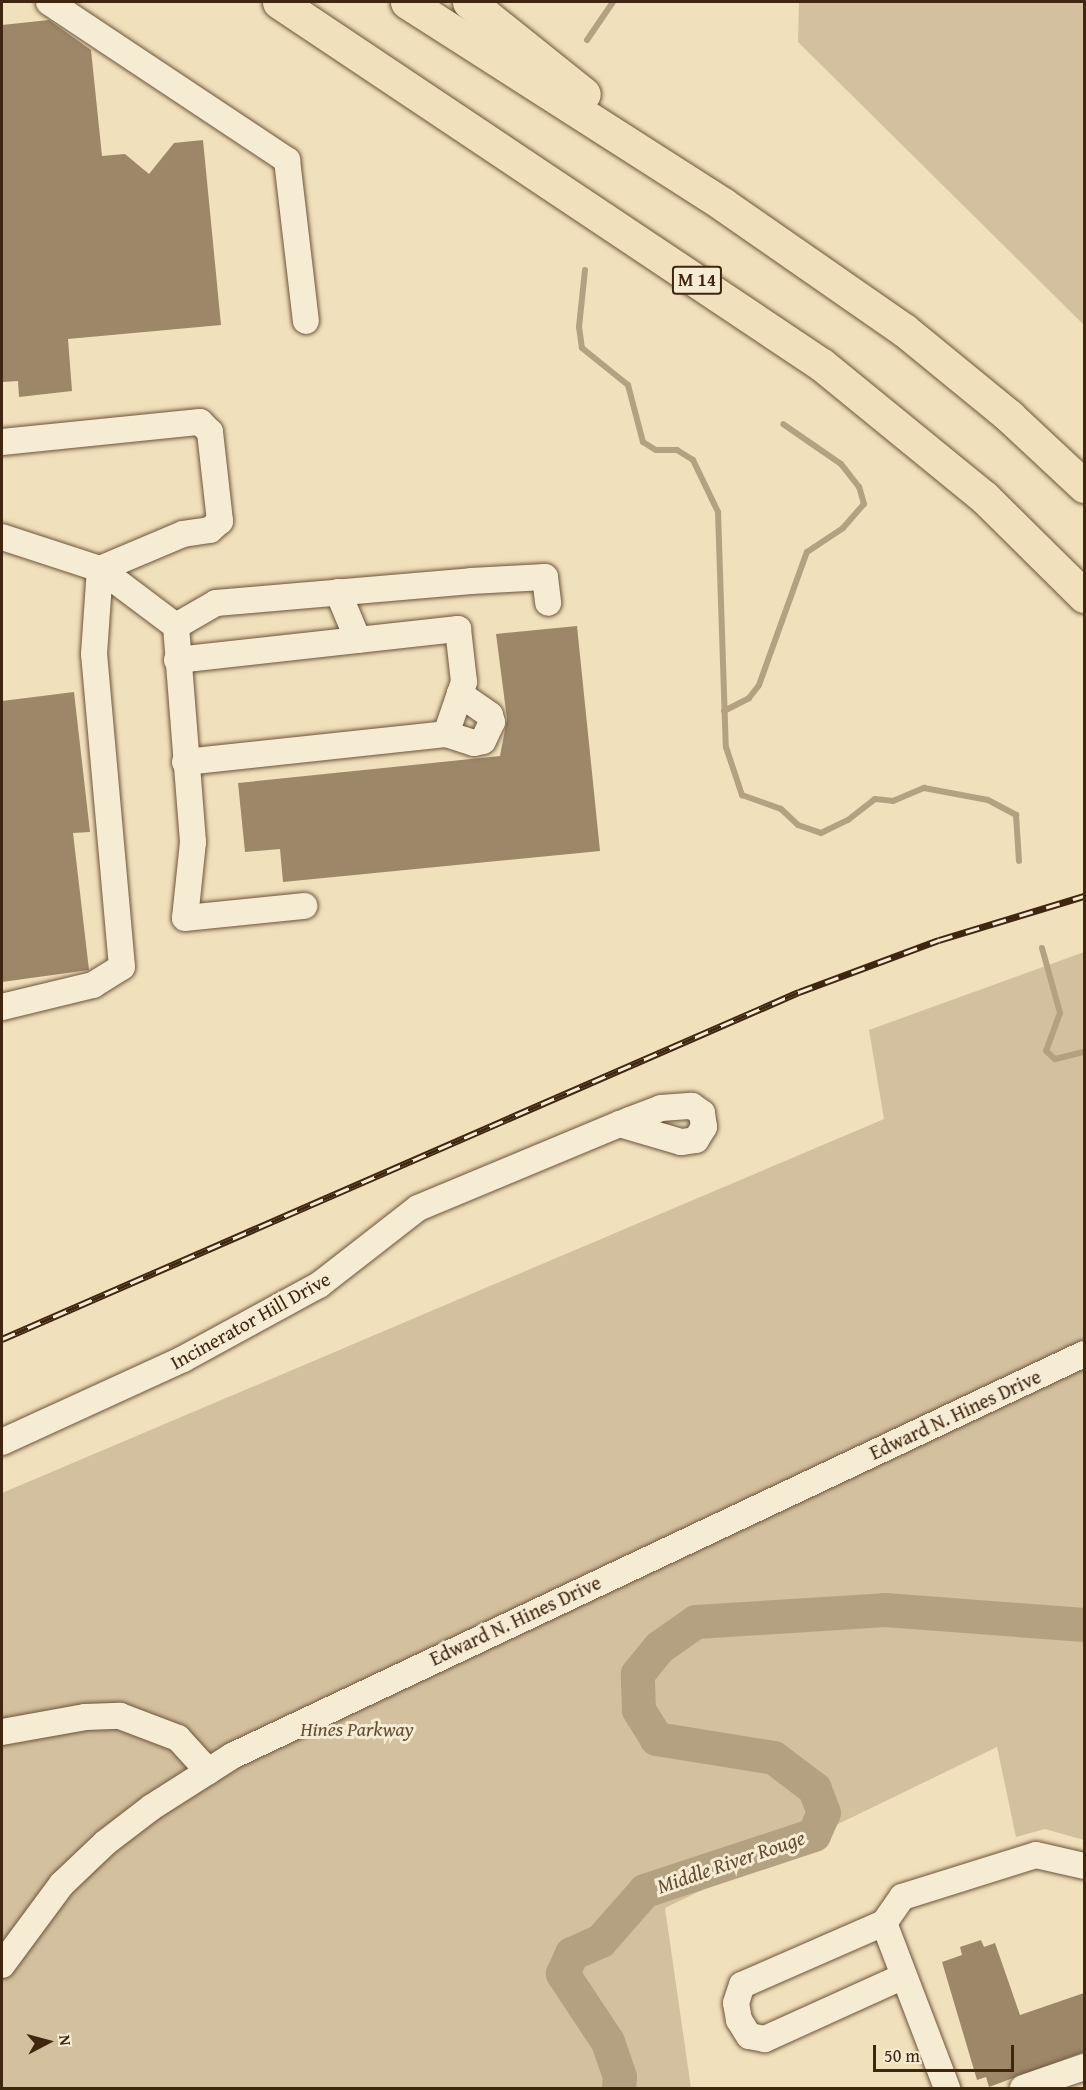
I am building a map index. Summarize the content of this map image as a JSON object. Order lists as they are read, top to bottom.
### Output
{
  "streets": {
    "highway": ["M 14"],
    "street": ["Incinerator Hill Drive", "Edward N. Hines Drive"]
  },
  "water": ["Middle River Rouge"],
  "parks": ["Hines Parkway"],
  "scale_bar": "50 m",
  "north": "right"
}
